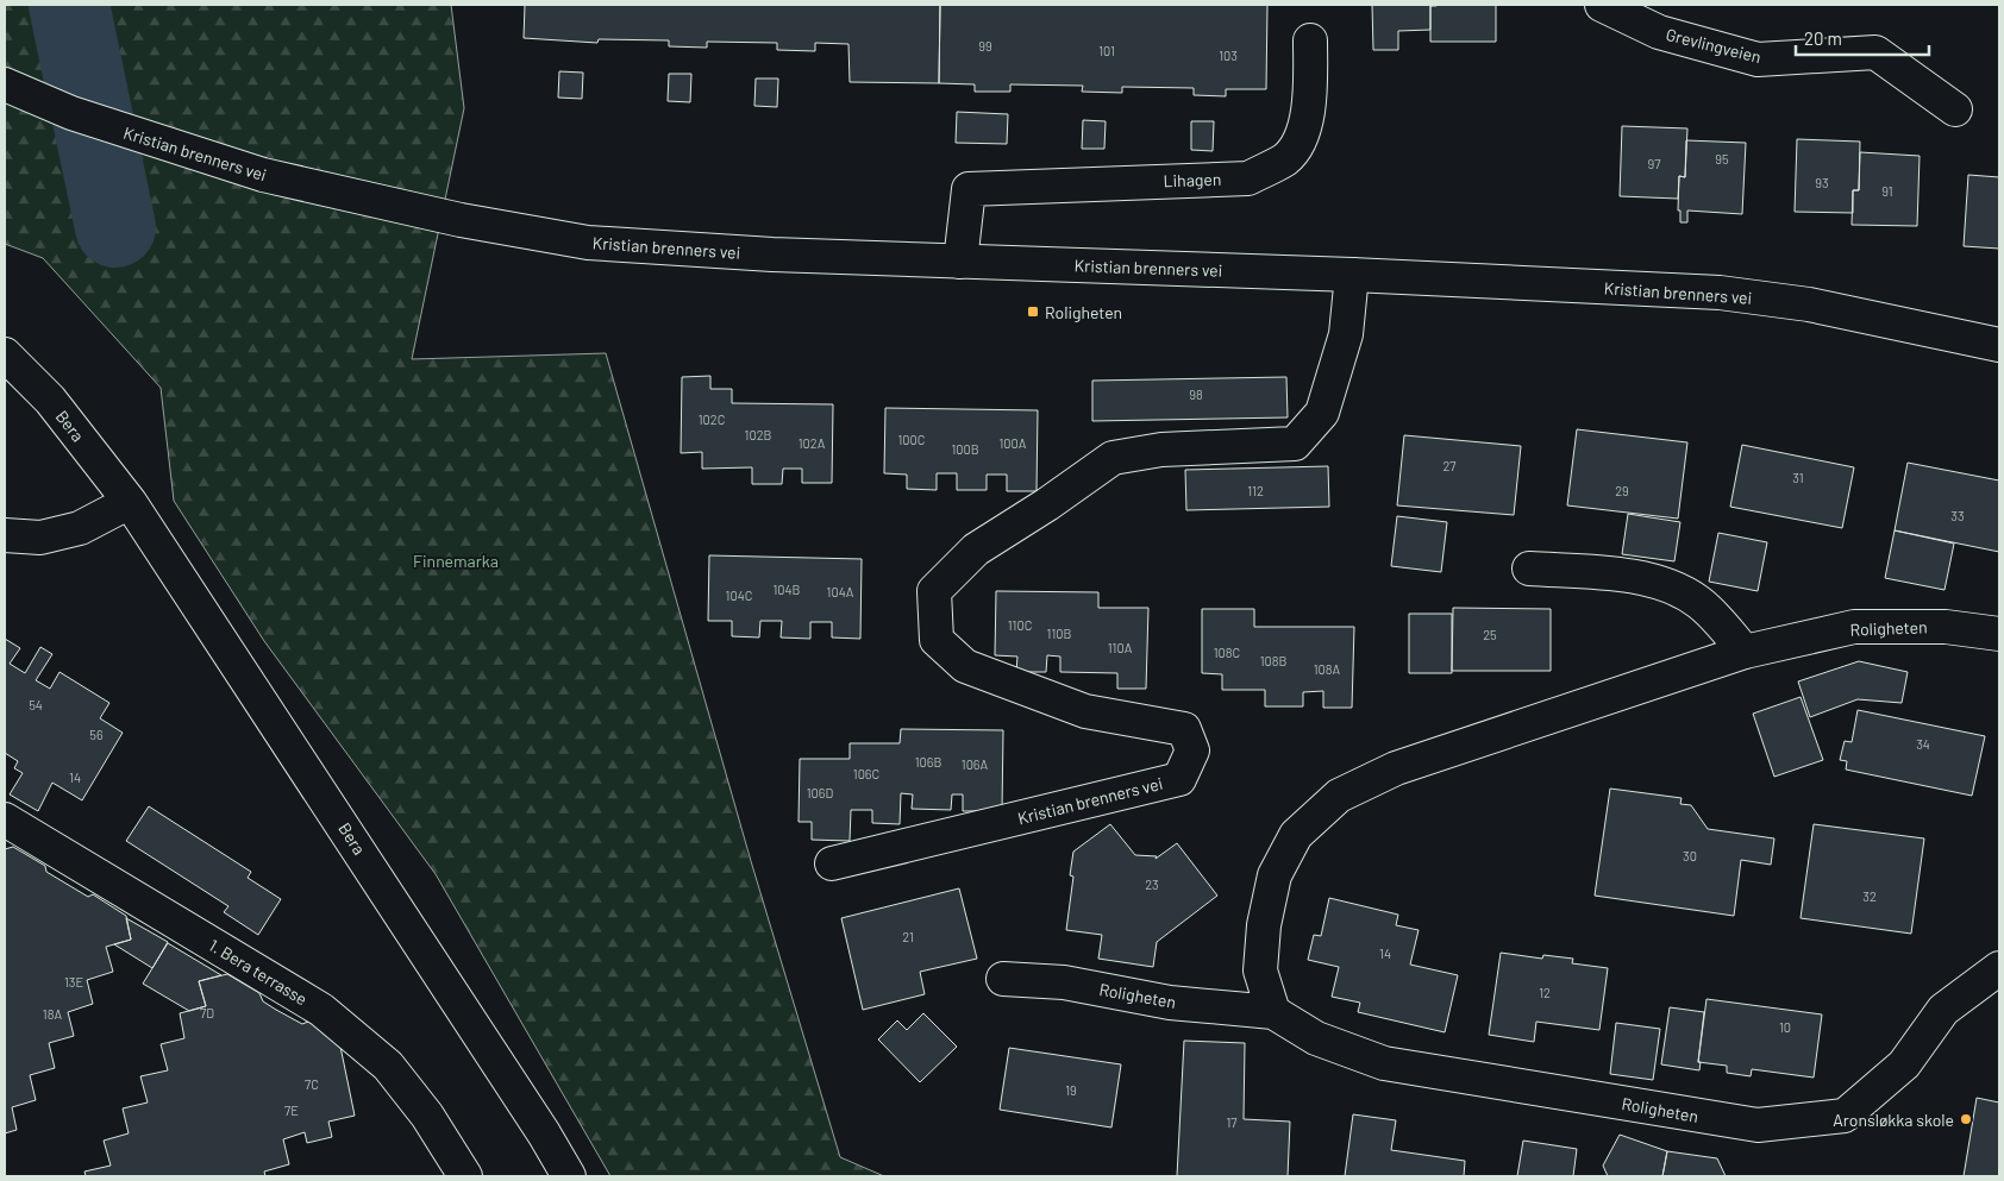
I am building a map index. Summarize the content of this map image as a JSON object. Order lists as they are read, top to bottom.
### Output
{
  "streets": {
    "street": [
      "Grevlingveien",
      "Kristian brenners vei",
      "Lihagen",
      "Bera",
      "Roligheten",
      "1. Bera terrasse"
    ]
  },
  "crossings": [
    ["Kristian brenners vei", "Lihagen"]
  ],
  "parks": ["Finnemarka"],
  "places": {
    "transit": ["Roligheten"],
    "other": ["Aronsløkka skole"]
  },
  "house_numbers": [
    "99",
    "101",
    "103",
    "95",
    "97",
    "93",
    "91",
    "98",
    "102C",
    "102B",
    "100C",
    "102A",
    "100A",
    "100B",
    "27",
    "31",
    "112",
    "29",
    "33",
    "104B",
    "104A",
    "104C",
    "110C",
    "110B",
    "25",
    "110A",
    "108C",
    "108B",
    "108A",
    "54",
    "56",
    "34",
    "106B",
    "106A",
    "106C",
    "14",
    "106D",
    "30",
    "23",
    "32",
    "21",
    "14",
    "13E",
    "12",
    "7D",
    "18A",
    "10",
    "7C",
    "19",
    "7E",
    "17"
  ],
  "scale_bar": "20 m"
}
